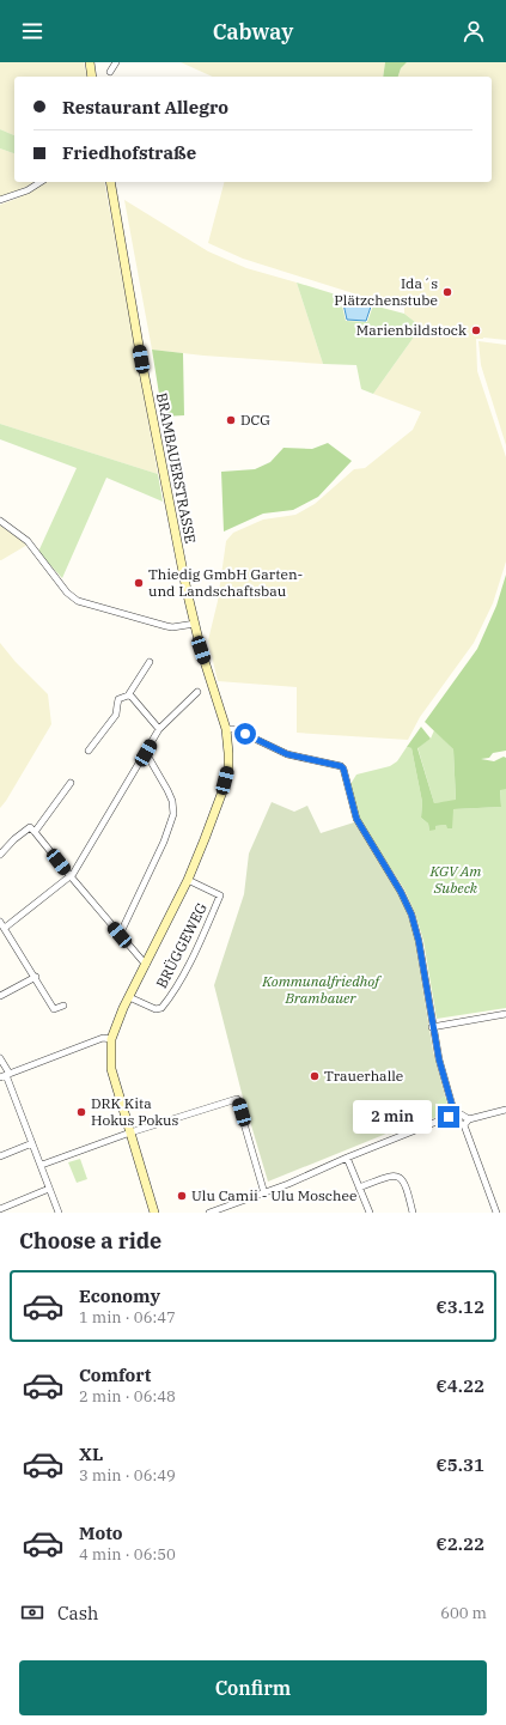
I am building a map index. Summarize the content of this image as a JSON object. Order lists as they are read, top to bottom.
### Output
{
  "streets": {
    "main road": ["BRAMBAUERSTRASSE"],
    "street": ["BRÜGGEWEG"]
  },
  "crossings": [
    ["BRAMBAUERSTRASSE", "BRÜGGEWEG"]
  ],
  "parks": ["KGV Am Subeck", "Kommunalfriedhof Brambauer"],
  "places": [
    "Ida´s Plätzchenstube",
    "Marienbildstock",
    "DCG",
    "Thiedig GmbH Garten- und Landschaftsbau",
    "Trauerhalle",
    "DRK Kita Hokus Pokus",
    "Ulu Camii - Ulu Moschee"
  ],
  "page": {
    "header": "Cabway",
    "banner": ["Restaurant Allegro", "Friedhofstraße"],
    "bubble": "2 min",
    "heading": "Choose a ride",
    "list": [
      {
        "name": "Economy",
        "note": "1 min · 06:47",
        "value": "€3.12"
      },
      {
        "name": "Comfort",
        "note": "2 min · 06:48",
        "value": "€4.22"
      },
      {
        "name": "XL",
        "note": "3 min · 06:49",
        "value": "€5.31"
      },
      {
        "name": "Moto",
        "note": "4 min · 06:50",
        "value": "€2.22"
      }
    ],
    "pay": ["Cash", "600 m"],
    "buttons": "Confirm"
  }
}
